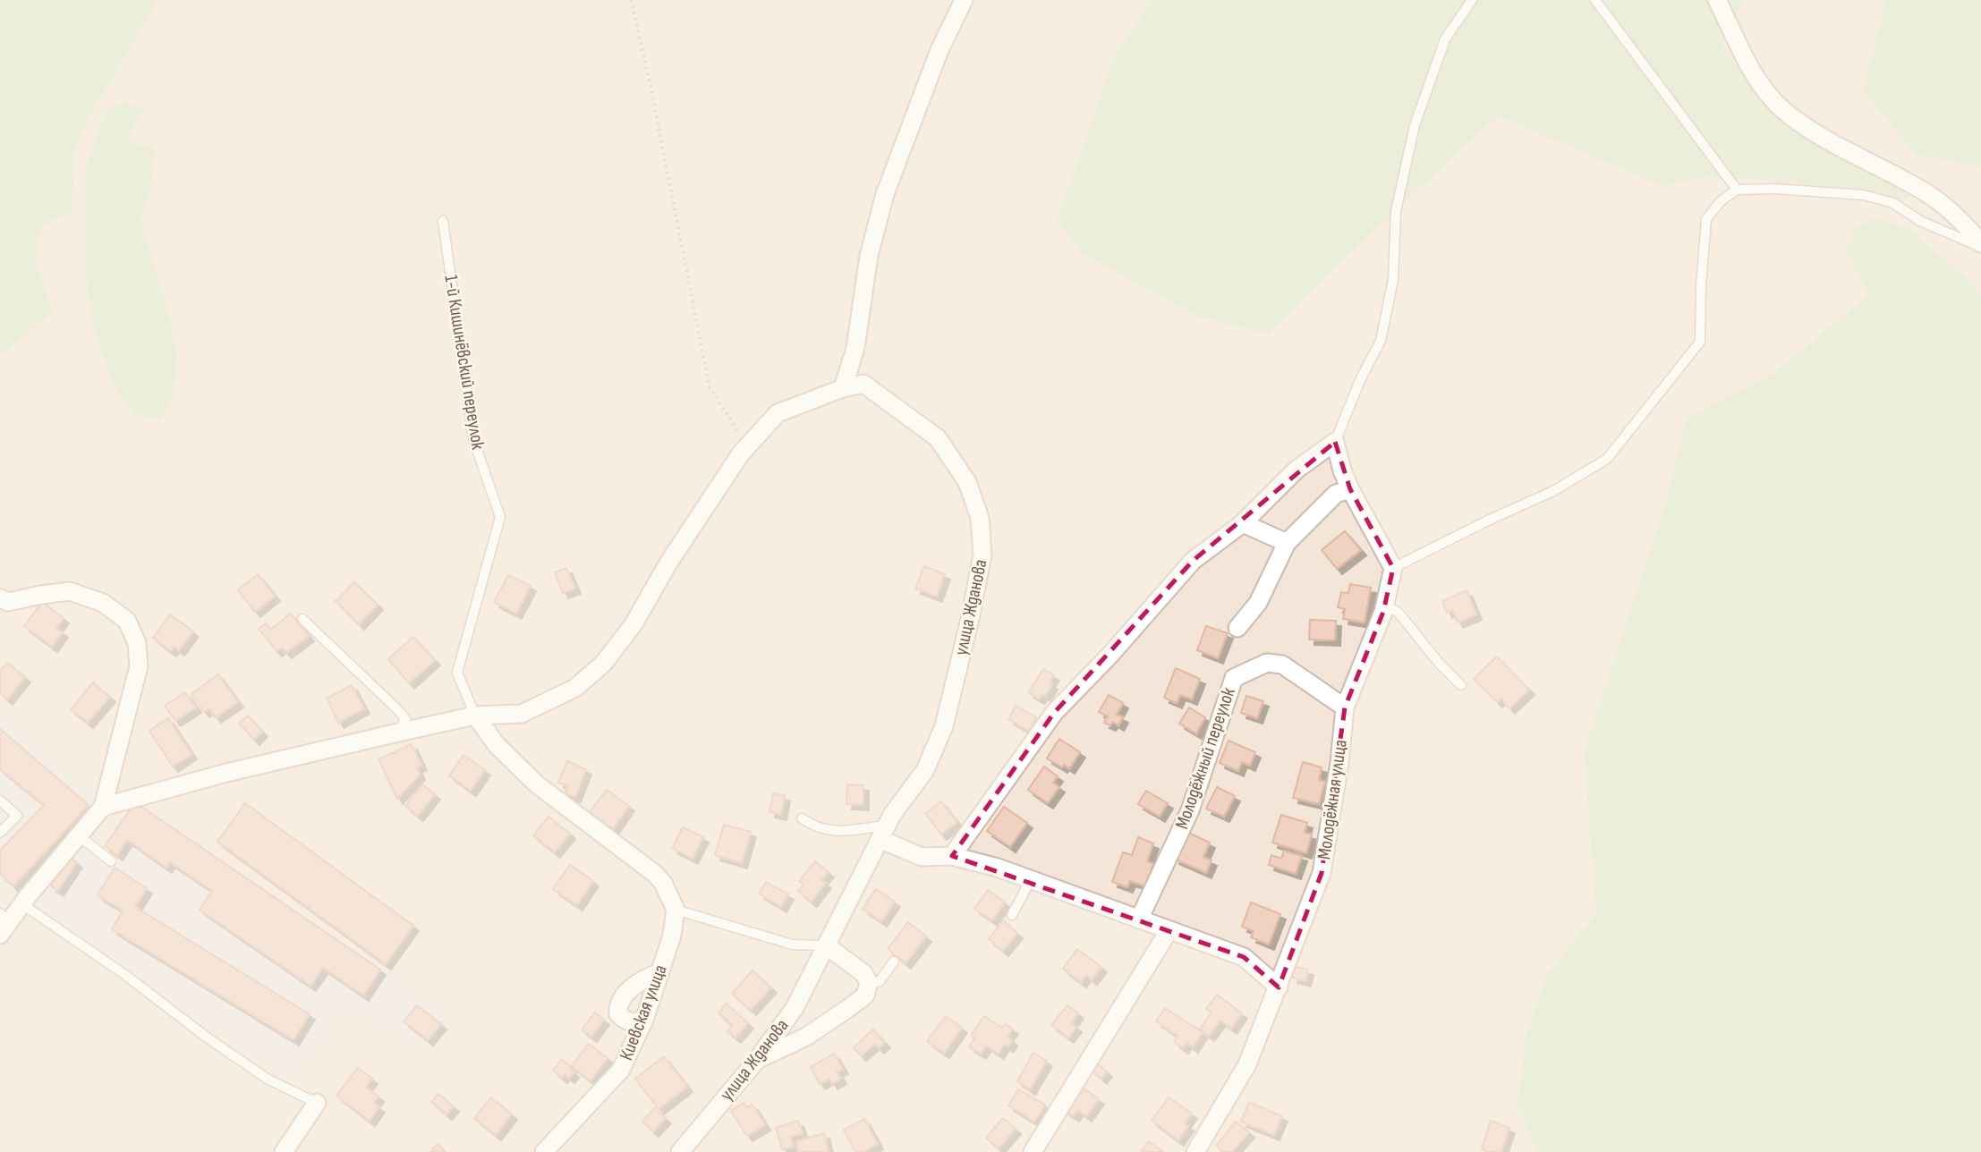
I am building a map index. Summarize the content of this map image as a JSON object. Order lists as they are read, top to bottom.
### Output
{
  "streets": {
    "street": [
      "улица Жданова",
      "Молодёжный переулок",
      "Молодёжная улица",
      "Киевская улица"
    ],
    "lane": ["1-й Кишинёвский переулок"]
  },
  "crossings": [
    ["1-й Кишинёвский переулок", "улица Жданова"],
    ["Молодёжный переулок", "Молодёжная улица"]
  ]
}
